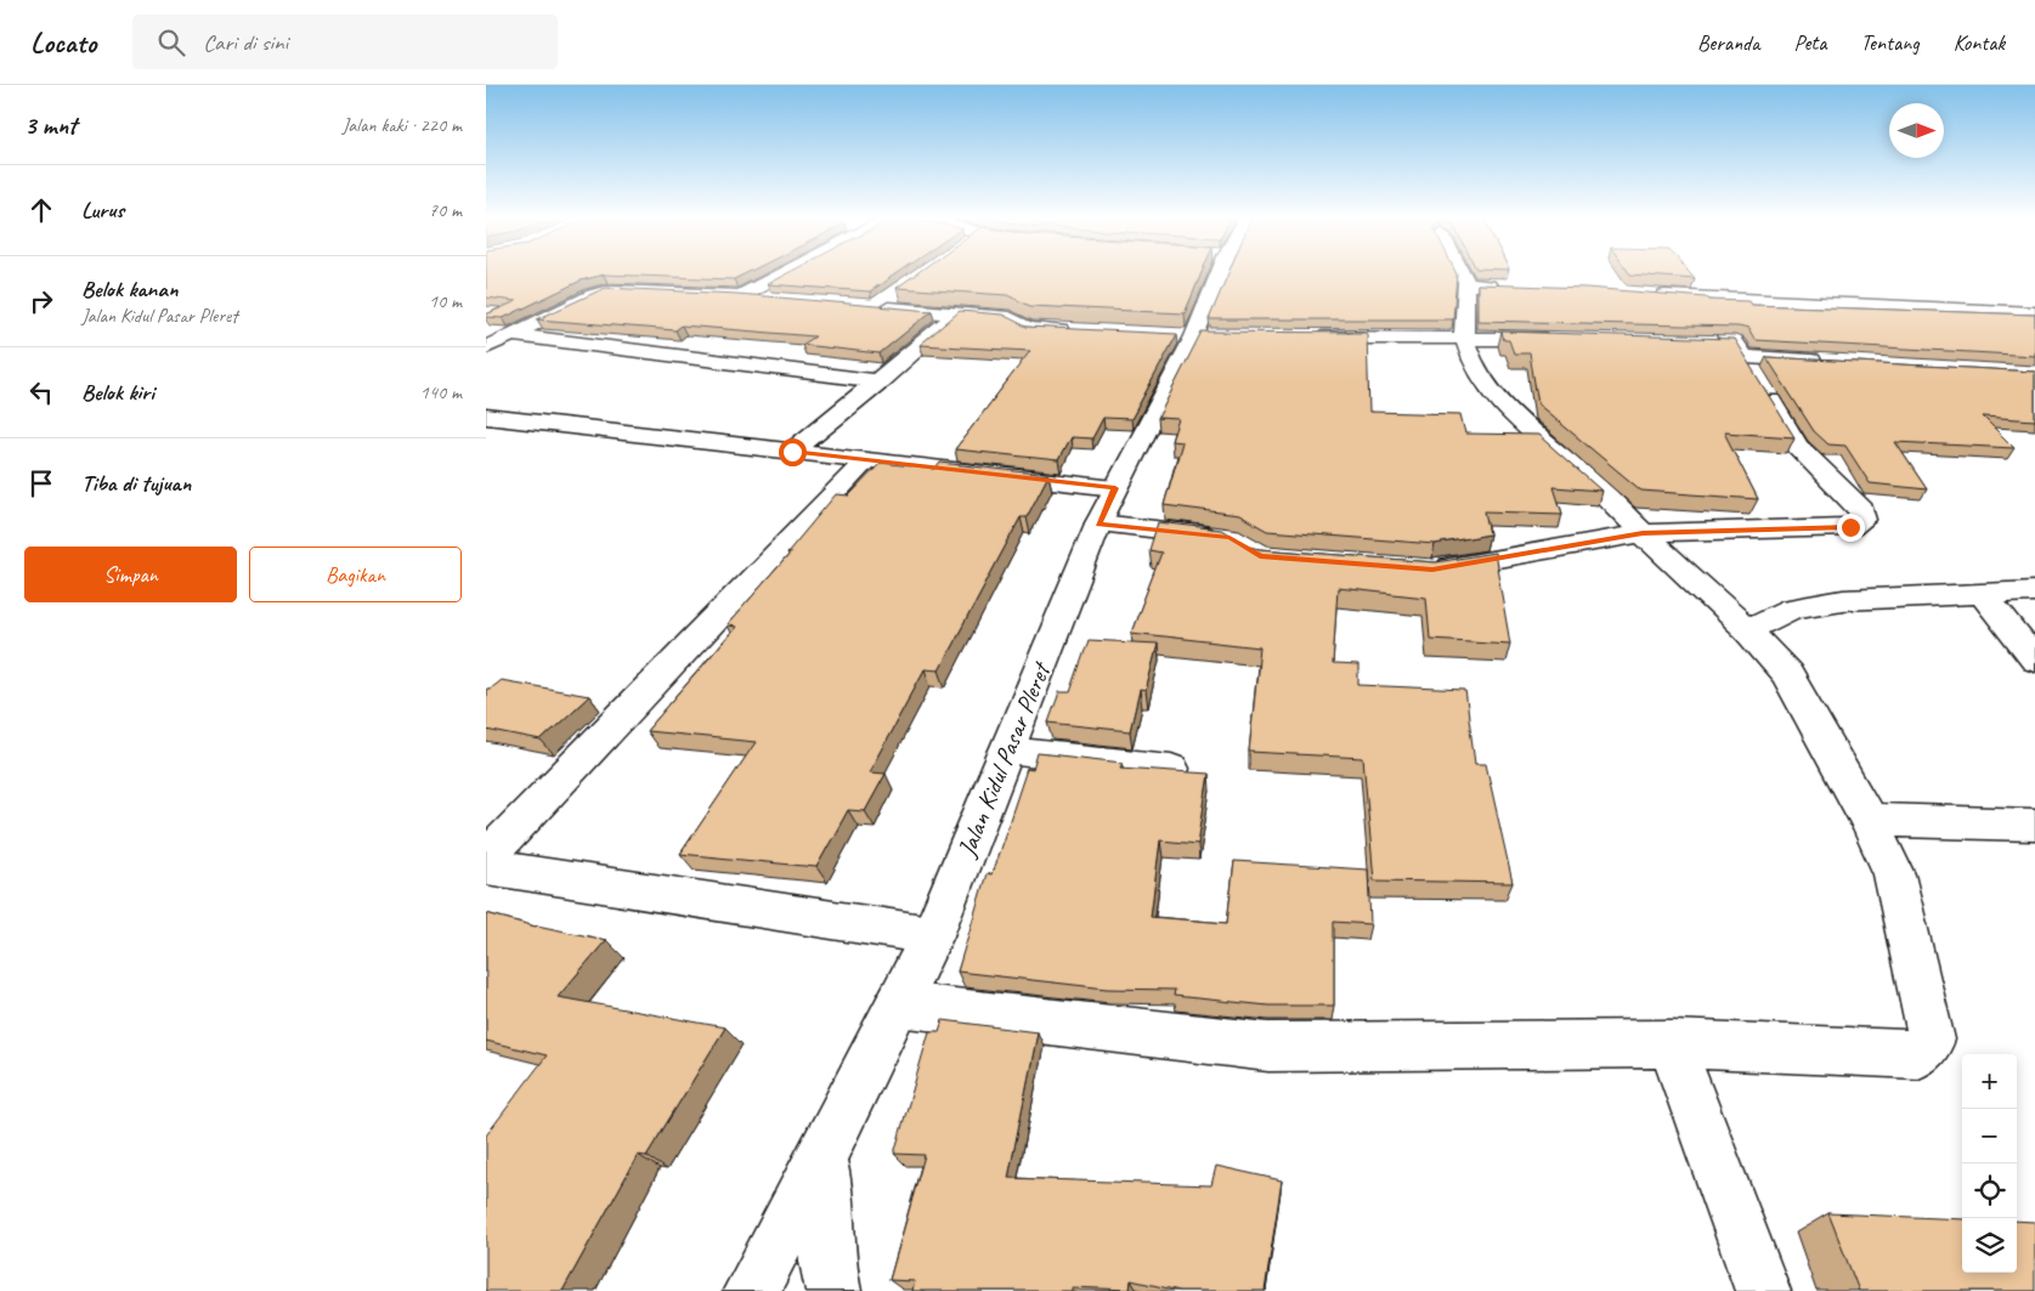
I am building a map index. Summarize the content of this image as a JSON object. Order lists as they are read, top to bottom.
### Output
{
  "streets": {
    "street": ["Jalan Kidul Pasar Pleret"]
  },
  "north": "right",
  "page": {
    "header": "Locato",
    "search": "Cari di sini",
    "nav": [
      "Beranda",
      "Peta",
      "Tentang",
      "Kontak"
    ],
    "heading": ["3 mnt", "Jalan kaki · 220 m"],
    "list": [
      ["Lurus", "70 m"],
      ["Belok kanan", "Jalan Kidul Pasar Pleret", "10 m"],
      ["Belok kiri", "140 m"],
      "Tiba di tujuan"
    ],
    "buttons": ["Simpan", "Bagikan"],
    "map_buttons": ["+", "−"]
  }
}
